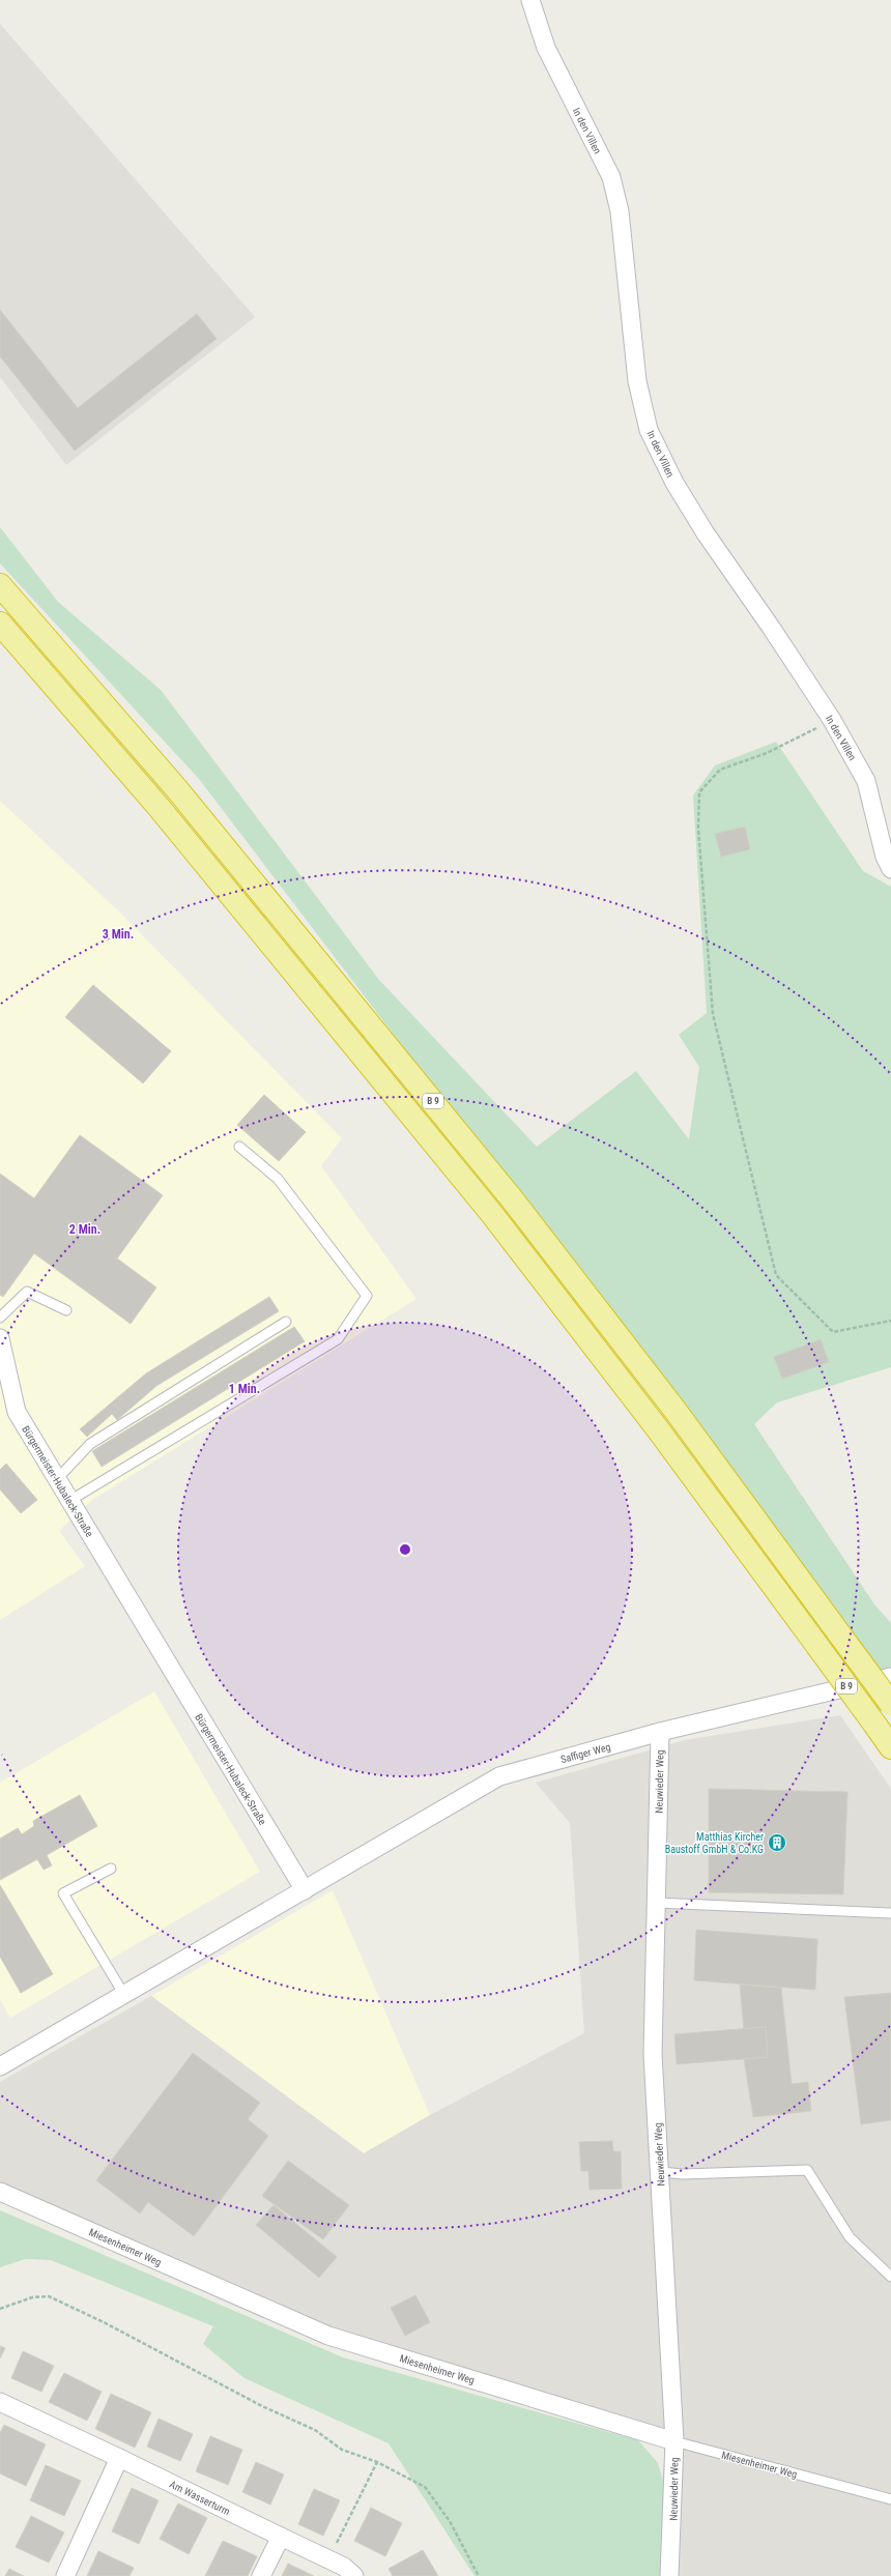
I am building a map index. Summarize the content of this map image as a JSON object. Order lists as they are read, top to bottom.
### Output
{
  "streets": {
    "highway": ["B 9"],
    "street": [
      "In den Villen",
      "Bürgermeister-Hubaleck-Straße",
      "Saffiger Weg",
      "Neuwieder Weg",
      "Miesenheimer Weg",
      "Am Wasserturm"
    ]
  },
  "crossings": [
    ["Bürgermeister-Hubaleck-Straße", "Saffiger Weg"],
    ["Saffiger Weg", "Neuwieder Weg"],
    ["Neuwieder Weg", "Miesenheimer Weg"]
  ],
  "places": {
    "building": ["Matthias Kircher Baustoff GmbH & Co.KG"]
  },
  "rings": ["3 Min.", "2 Min.", "1 Min."]
}
